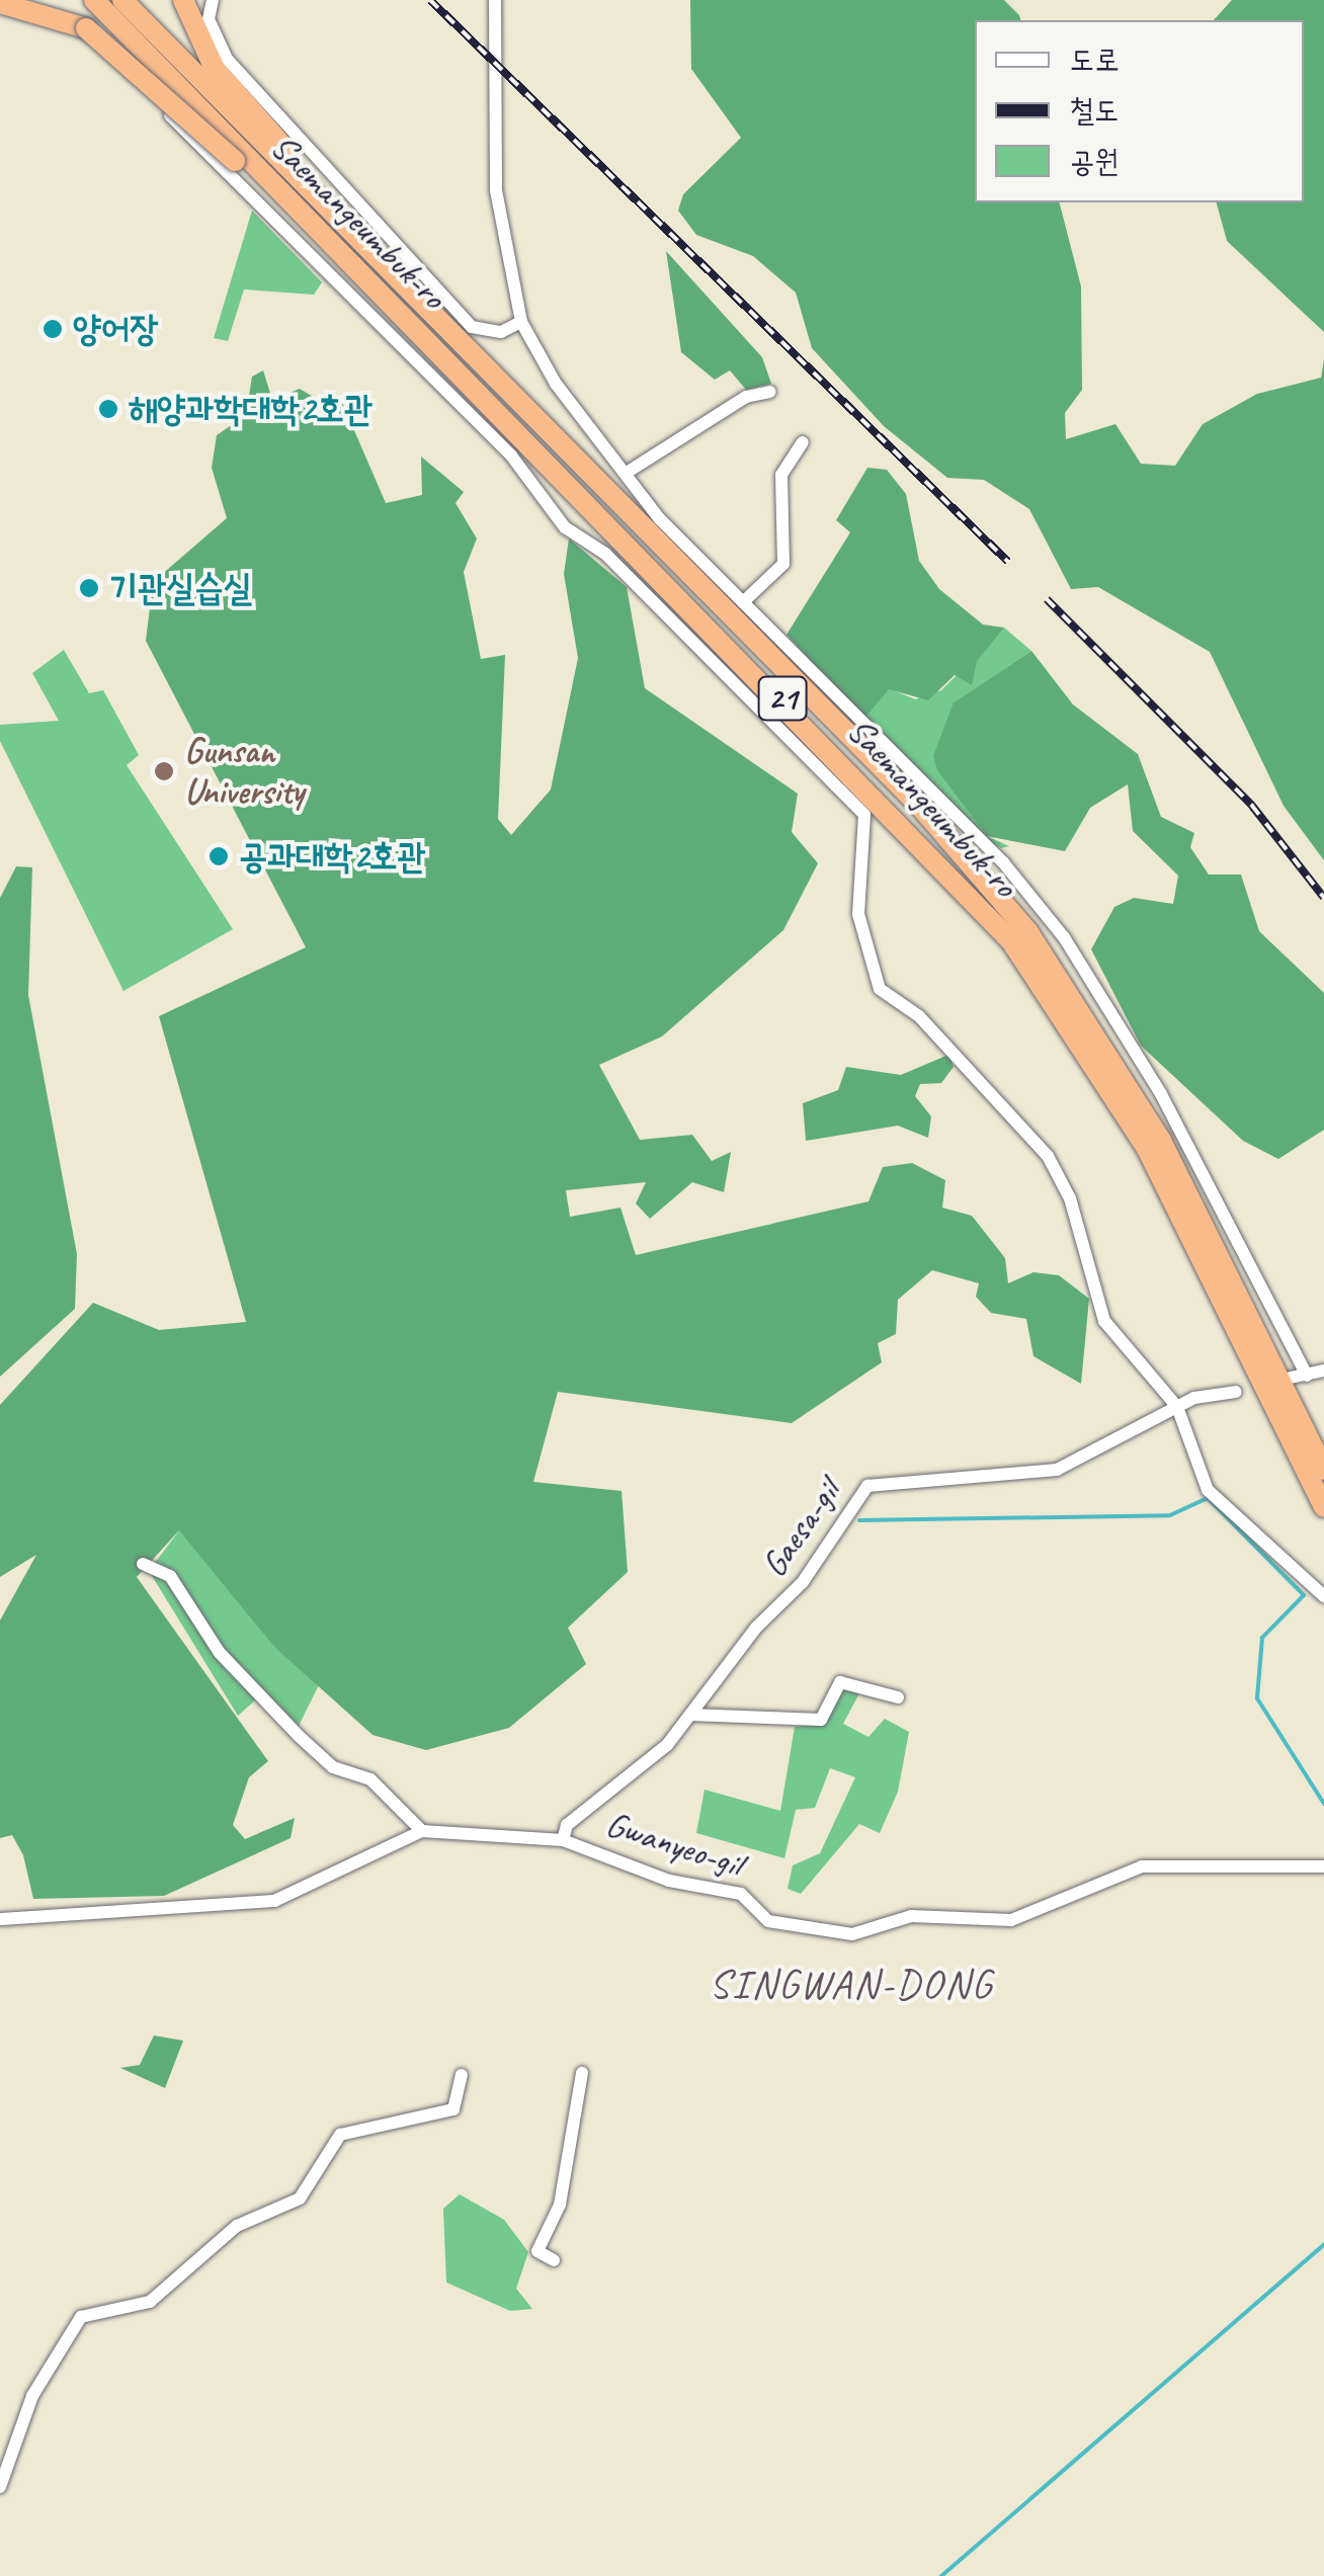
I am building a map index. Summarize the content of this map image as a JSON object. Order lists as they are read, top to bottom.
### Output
{
  "streets": {
    "highway": ["Saemangeumbuk-ro", "21"],
    "street": ["Gaesa-gil", "Gwanyeo-gil"]
  },
  "crossings": [
    ["Gaesa-gil", "Gwanyeo-gil"]
  ],
  "districts": ["SINGWAN-DONG"],
  "places": [
    "양어장",
    "해양과학대학2호관",
    "기관실습실",
    "Gunsan University",
    "공과대학2호관"
  ],
  "legend": ["도로", "철도", "공원"]
}
